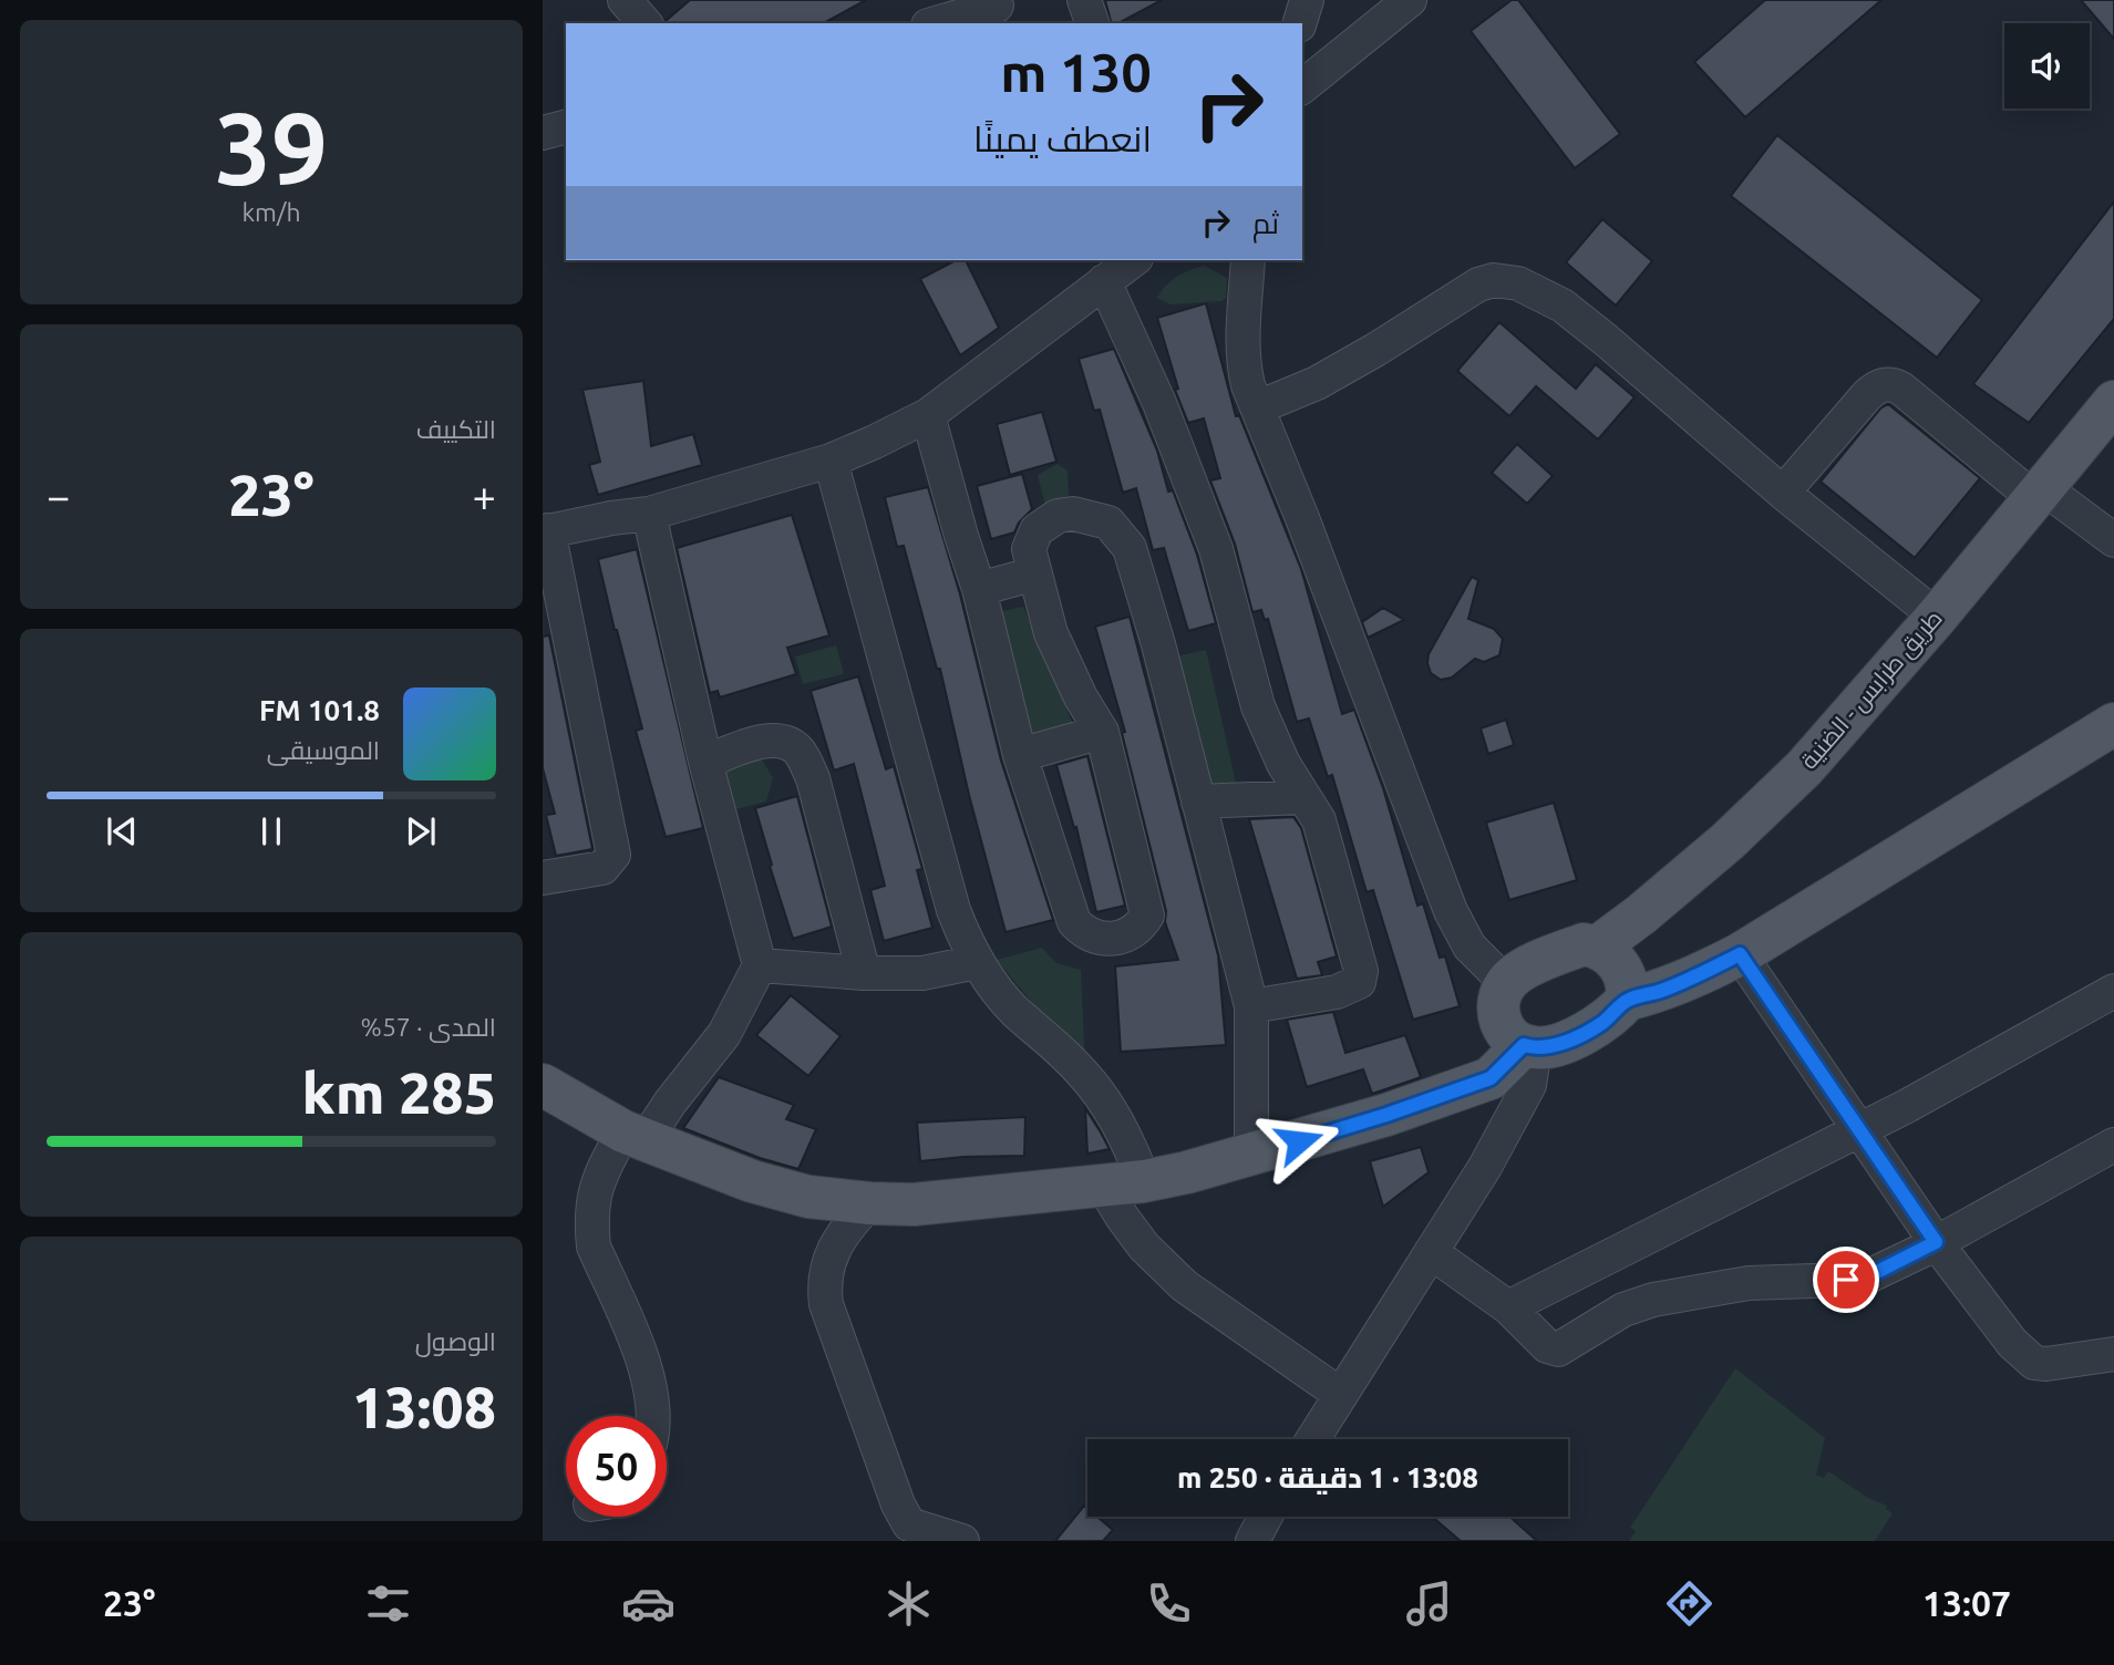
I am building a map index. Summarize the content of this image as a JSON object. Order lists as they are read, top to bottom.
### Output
{
  "streets": {
    "main road": ["طريق طرابس - الضنية"]
  },
  "page": {
    "tile": [
      ["39", "km/h"],
      "التكييف",
      ["المدى · 57%", "285 km"],
      ["الوصول", "13:08"]
    ],
    "turn": ["130 m", "انعطف يمينًا"],
    "then": "ثم",
    "heat": ["−", "23°", "+"],
    "song": ["101.8 FM", "الموسيقى"],
    "limit": "50",
    "trip": "13:08 · 1 دقيقة · 250 m",
    "tabs": ["13:07", "23°"]
  }
}
